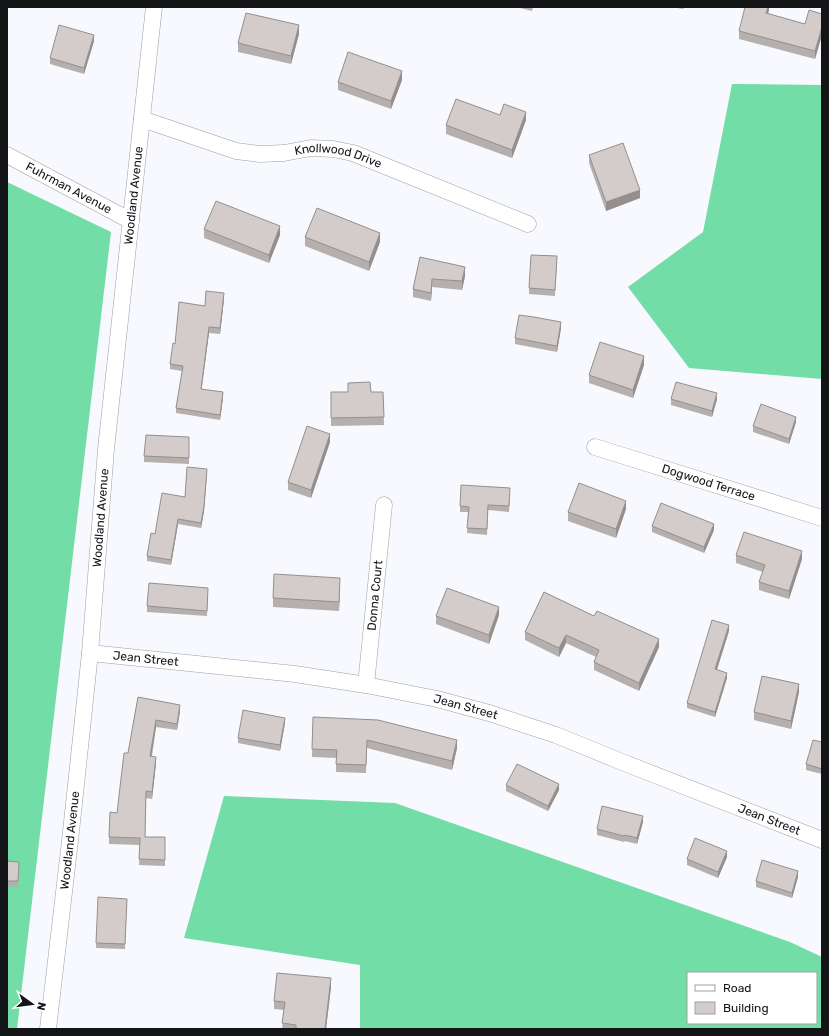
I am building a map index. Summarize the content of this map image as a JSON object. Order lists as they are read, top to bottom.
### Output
{
  "streets": {
    "street": [
      "Knollwood Drive",
      "Fuhrman Avenue",
      "Woodland Avenue",
      "Dogwood Terrace",
      "Donna Court",
      "Jean Street"
    ]
  },
  "crossings": [
    ["Knollwood Drive", "Woodland Avenue"],
    ["Fuhrman Avenue", "Woodland Avenue"],
    ["Woodland Avenue", "Jean Street"],
    ["Donna Court", "Jean Street"]
  ],
  "legend": ["Road", "Building"],
  "north": "right"
}
